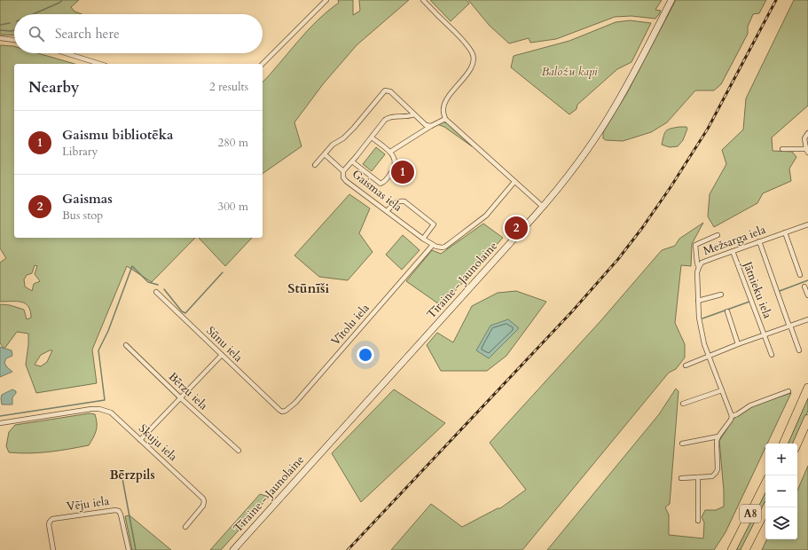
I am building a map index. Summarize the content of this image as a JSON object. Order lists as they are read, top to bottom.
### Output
{
  "streets": {
    "highway": ["A8"],
    "main road": ["Tīraine - Jaunolaine"],
    "street": [
      "Gaismas iela",
      "Mežsarga iela",
      "Jātnieku iela",
      "Vītolu iela",
      "Sūnu iela",
      "Bērzu iela",
      "Skuju iela",
      "Vēju iela"
    ]
  },
  "crossings": [
    ["Gaismas iela", "Vītolu iela"],
    ["Mežsarga iela", "Jātnieku iela"],
    ["Vītolu iela", "Sūnu iela"]
  ],
  "districts": ["Stūnīši", "Bērzpils"],
  "parks": ["Baložu kapi"],
  "page": {
    "search": "Search here",
    "heading": ["Nearby", "2 results"],
    "list": [
      {
        "mark": "1",
        "name": "Gaismu bibliotēka",
        "note": "Library",
        "value": "280 m"
      },
      {
        "mark": "2",
        "name": "Gaismas",
        "note": "Bus stop",
        "value": "300 m"
      }
    ],
    "pins": ["1", "2"],
    "map_buttons": ["+", "−"]
  }
}
